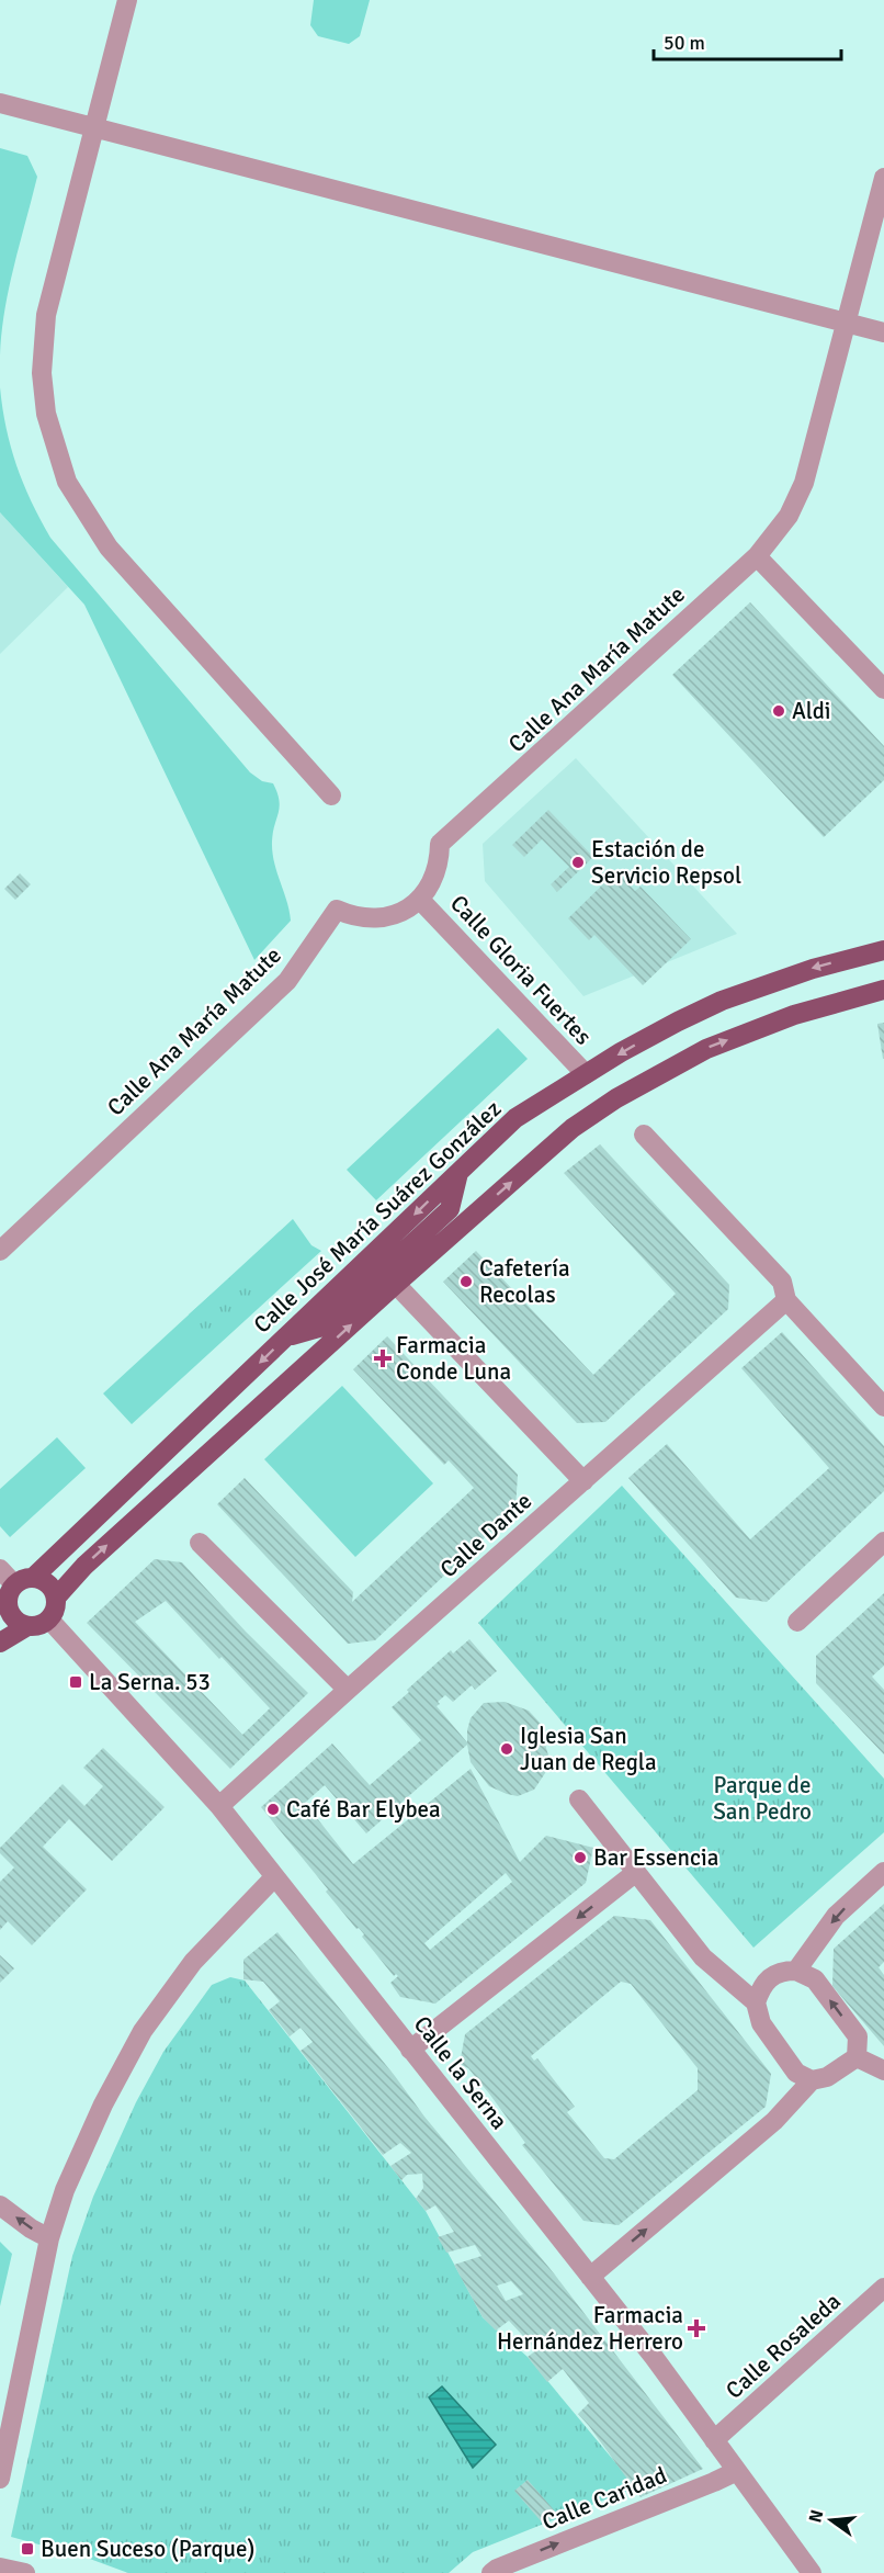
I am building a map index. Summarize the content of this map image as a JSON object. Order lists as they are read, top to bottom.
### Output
{
  "streets": {
    "main road": ["Calle José María Suárez González"],
    "street": [
      "Calle Ana María Matute",
      "Calle Gloria Fuertes",
      "Calle Dante",
      "Calle la Serna",
      "Calle Rosaleda",
      "Calle Caridad"
    ]
  },
  "crossings": [
    ["Calle Ana María Matute", "Calle Gloria Fuertes"],
    ["Calle Gloria Fuertes", "Calle José María Suárez González"],
    ["Calle José María Suárez González", "Calle la Serna"],
    ["Calle Dante", "Calle la Serna"],
    ["Calle la Serna", "Calle Rosaleda"],
    ["Calle la Serna", "Calle Caridad"]
  ],
  "one_way": ["Calle Caridad"],
  "parks": ["Parque de San Pedro"],
  "places": {
    "other": [
      "Aldi",
      "Estación de Servicio Repsol",
      "Cafetería Recolas",
      "Iglesia San Juan de Regla",
      "Café Bar Elybea",
      "Bar Essencia"
    ],
    "health": ["Farmacia Conde Luna", "Farmacia Hernández Herrero"],
    "transit": ["La Serna. 53", "Buen Suceso (Parque)"]
  },
  "scale_bar": "50 m",
  "north": "left"
}
